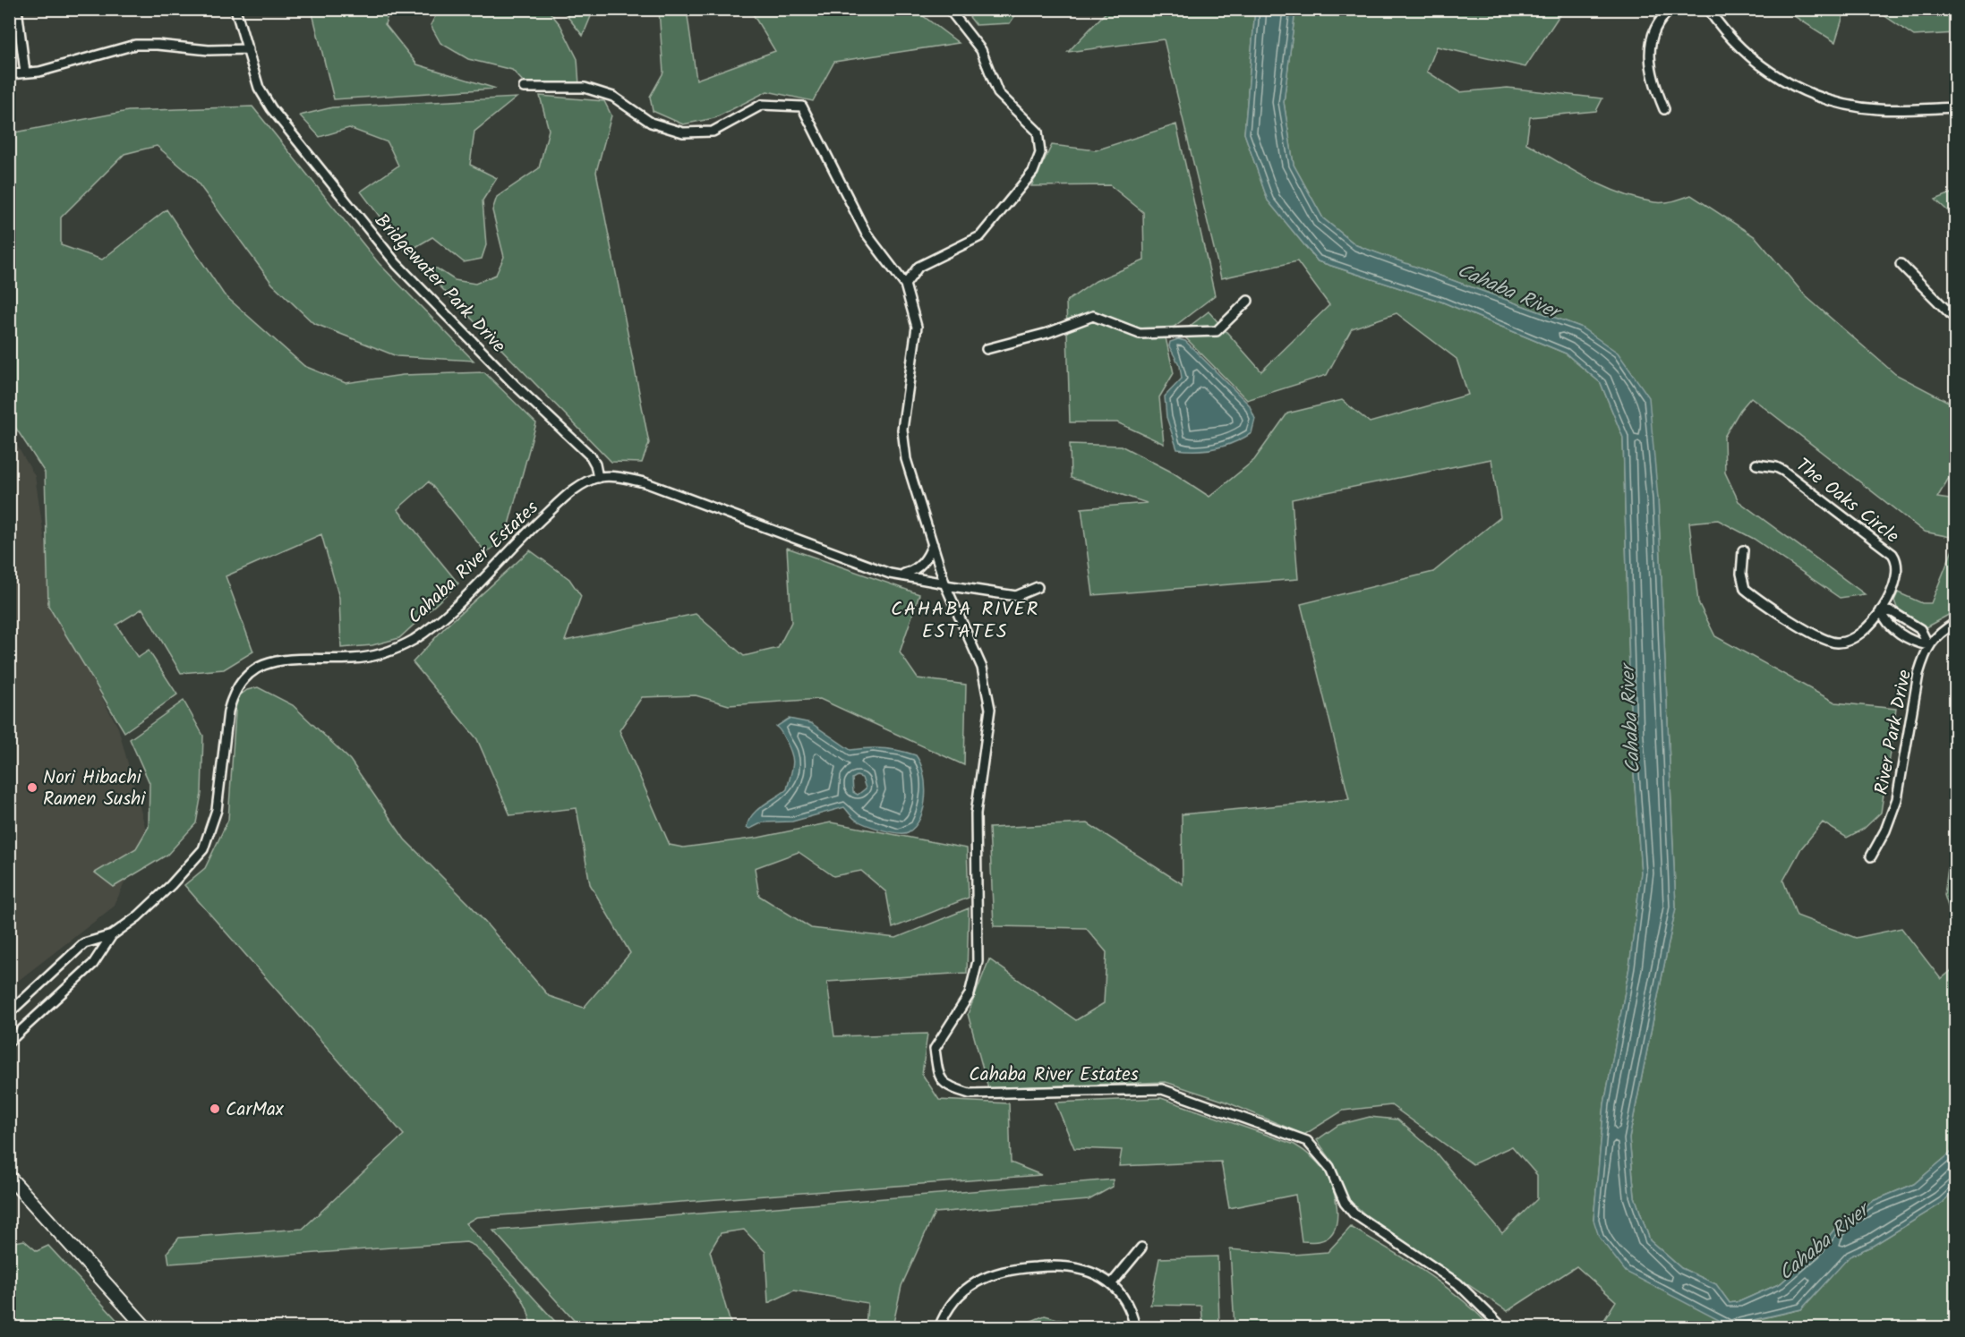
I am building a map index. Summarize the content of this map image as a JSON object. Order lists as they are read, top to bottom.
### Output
{
  "streets": {
    "street": [
      "Bridgewater Park Drive",
      "The Oaks Circle",
      "Cahaba River Estates",
      "River Park Drive"
    ]
  },
  "crossings": [
    ["Bridgewater Park Drive", "Cahaba River Estates"]
  ],
  "districts": ["CAHABA RIVER ESTATES"],
  "water": ["Cahaba River"],
  "places": ["Nori Hibachi Ramen Sushi", "CarMax"]
}
